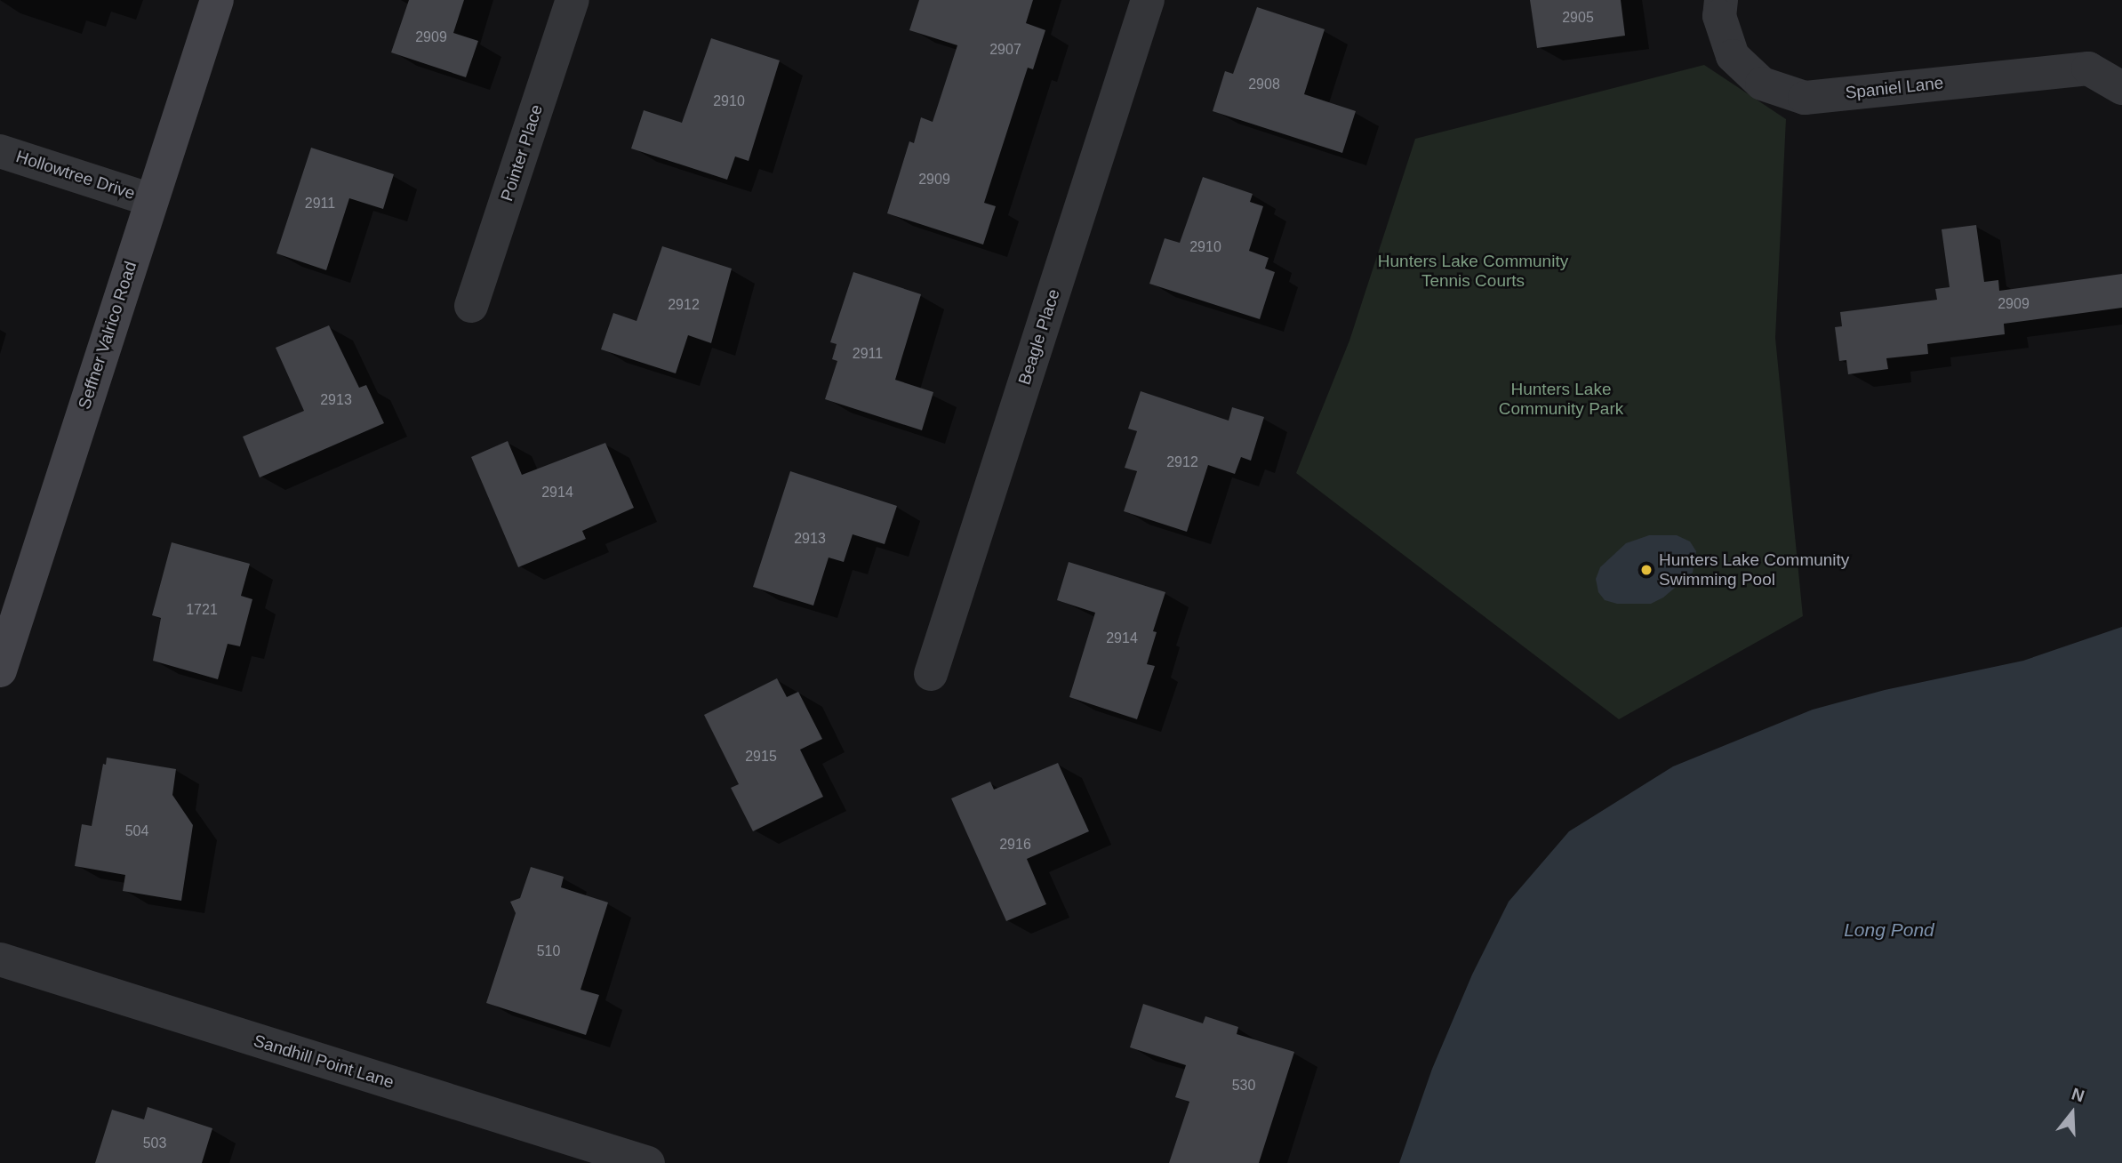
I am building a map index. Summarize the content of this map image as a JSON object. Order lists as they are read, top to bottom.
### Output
{
  "streets": {
    "street": [
      "Spaniel Lane",
      "Pointer Place",
      "Hollowtree Drive",
      "Seffner Valrico Road",
      "Beagle Place",
      "Sandhill Point Lane"
    ]
  },
  "crossings": [
    ["Hollowtree Drive", "Seffner Valrico Road"]
  ],
  "water": ["Long Pond"],
  "parks": ["Hunters Lake Community Tennis Courts", "Hunters Lake Community Park"],
  "places": ["Hunters Lake Community Swimming Pool"],
  "house_numbers": [
    "2905",
    "2909",
    "2907",
    "2908",
    "2910",
    "2909",
    "2911",
    "2910",
    "2909",
    "2912",
    "2911",
    "2913",
    "2912",
    "2914",
    "2913",
    "1721",
    "2914",
    "2915",
    "504",
    "2916",
    "510",
    "530",
    "503"
  ],
  "north": "top"
}
